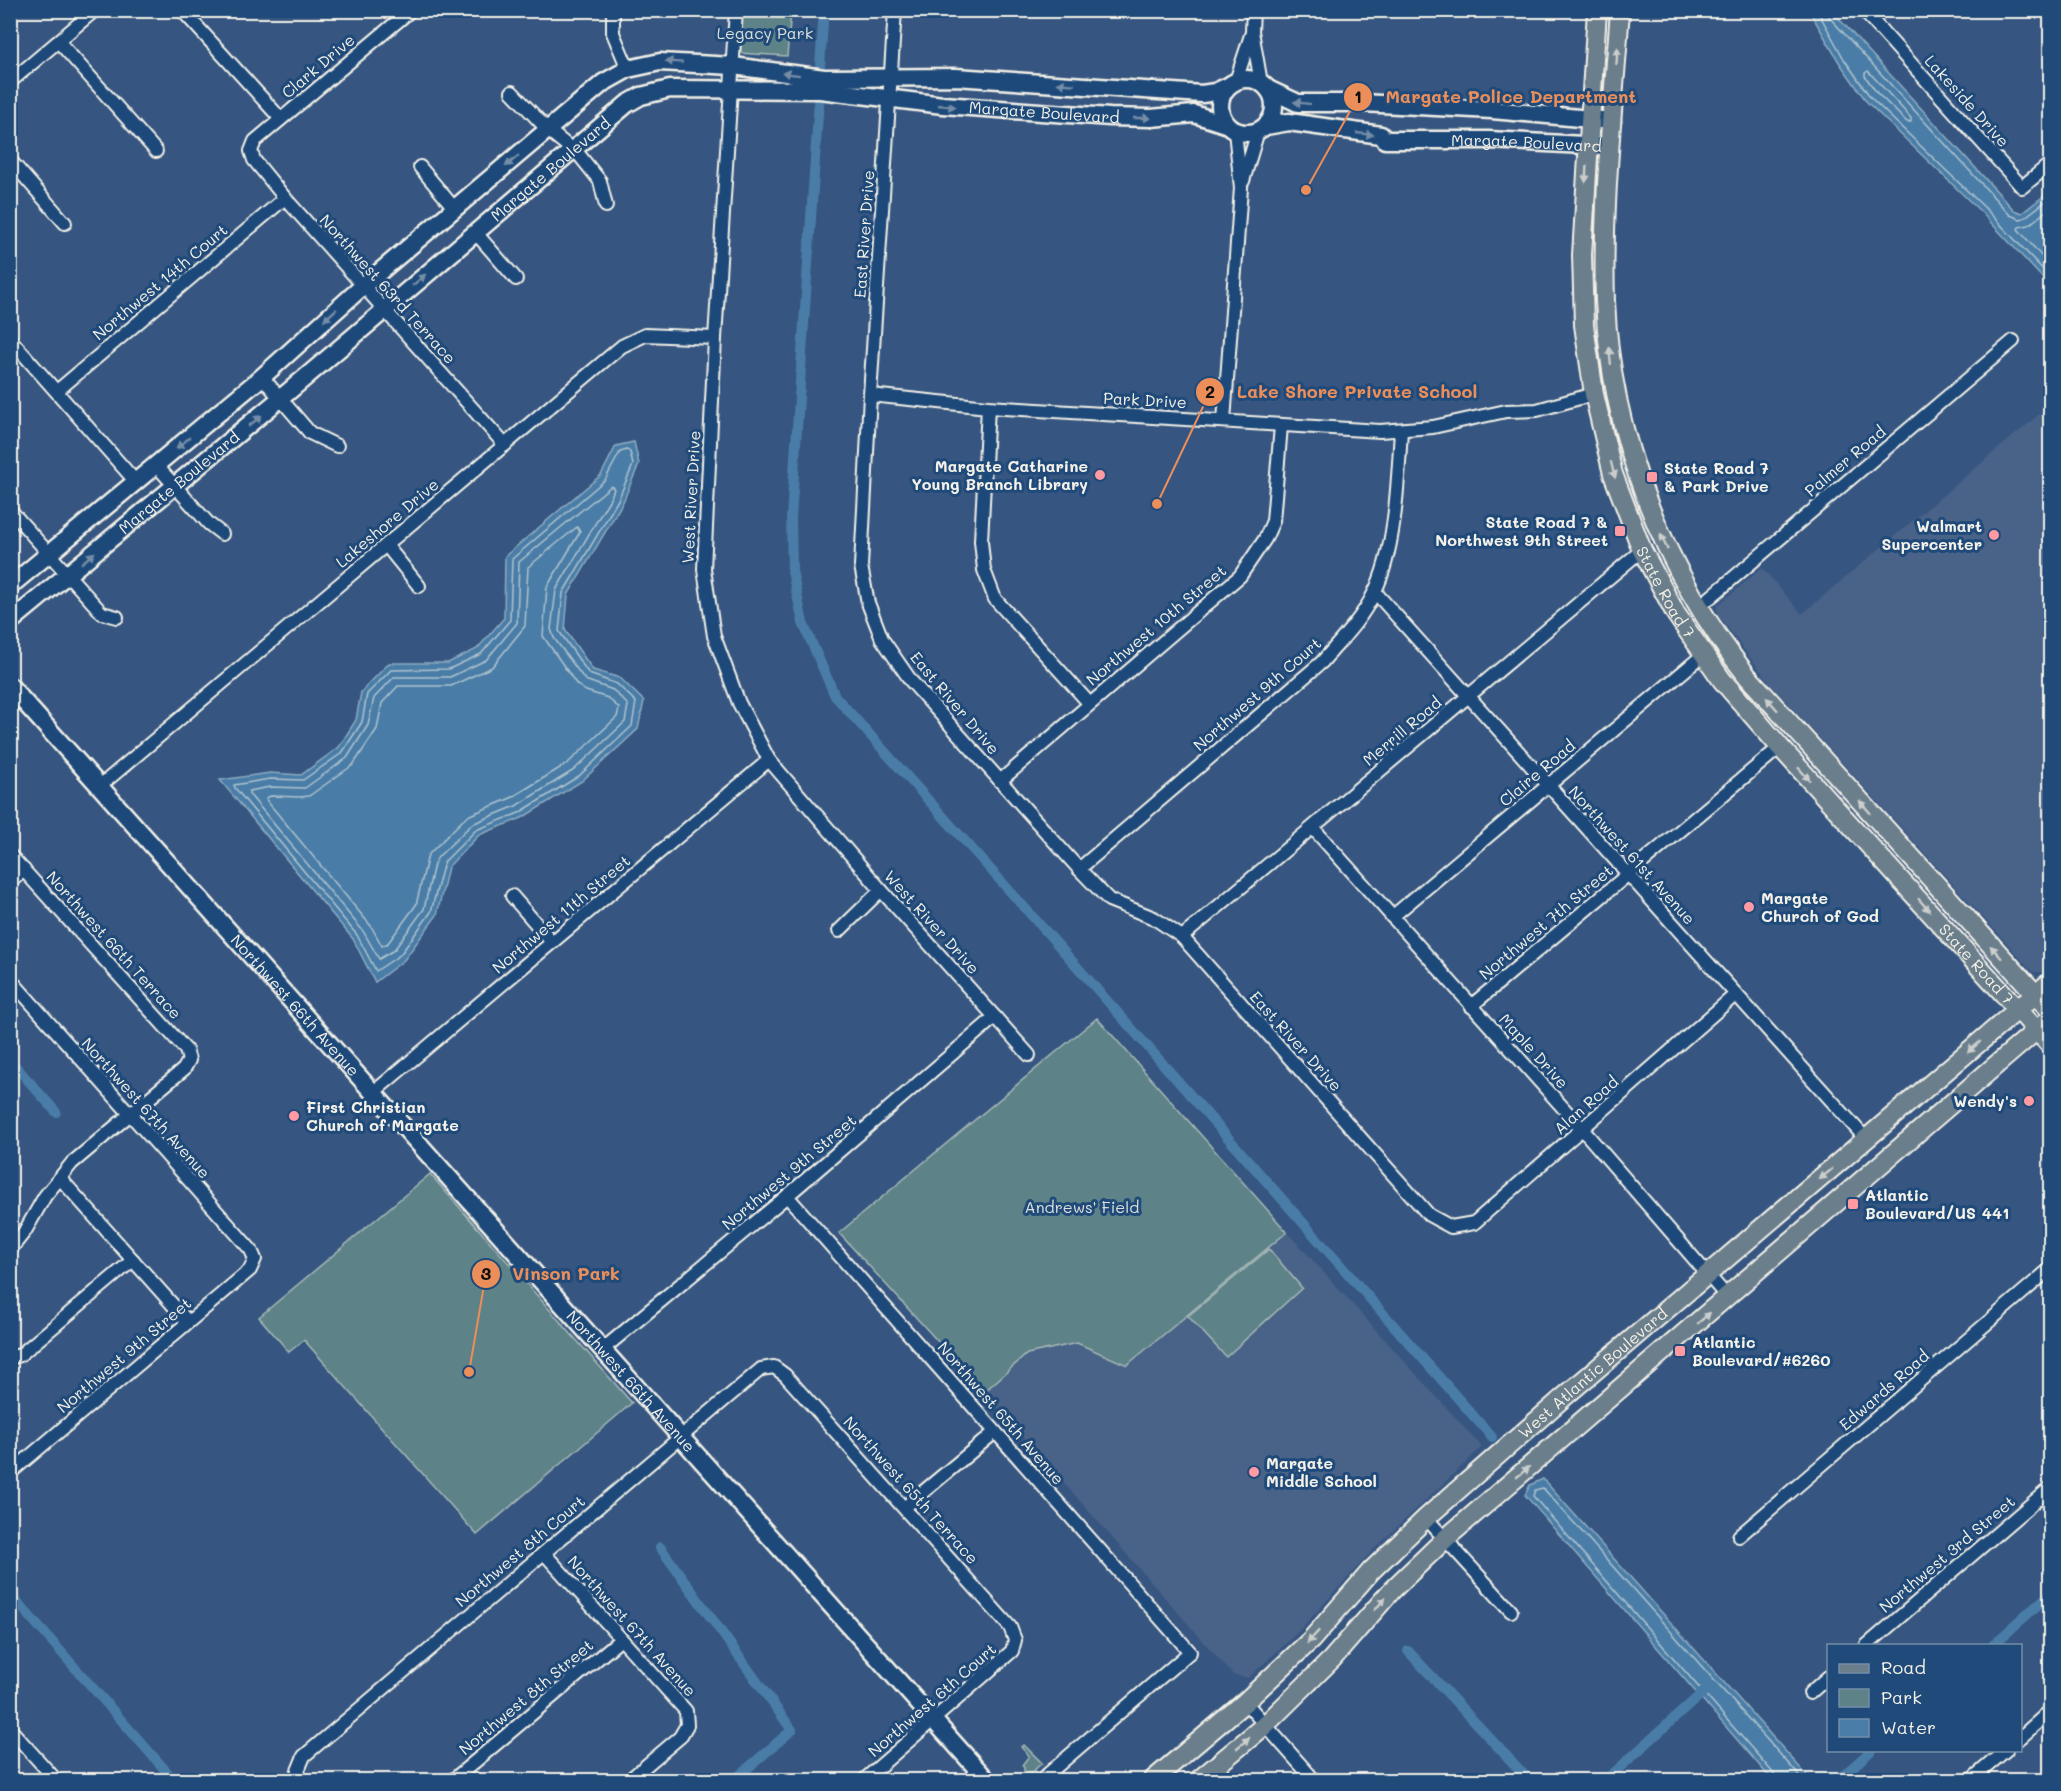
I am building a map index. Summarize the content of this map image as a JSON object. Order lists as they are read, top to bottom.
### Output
{
  "streets": {
    "main road": ["State Road 7", "West Atlantic Boulevard"],
    "street": [
      "Clark Drive",
      "Lakeside Drive",
      "Margate Boulevard",
      "East River Drive",
      "Northwest 14th Court",
      "Northwest 63rd Terrace",
      "Park Drive",
      "Palmer Road",
      "West River Drive",
      "Lakeshore Drive",
      "Northwest 10th Street",
      "Northwest 9th Court",
      "Merrill Road",
      "Claire Road",
      "Northwest 61st Avenue",
      "Northwest 11th Street",
      "Northwest 7th Street",
      "Northwest 66th Terrace",
      "Northwest 66th Avenue",
      "Maple Drive",
      "Alan Road",
      "Northwest 67th Avenue",
      "Northwest 9th Street",
      "Edwards Road",
      "Northwest 65th Avenue",
      "Northwest 65th Terrace",
      "Northwest 8th Court",
      "Northwest 3rd Street",
      "Northwest 8th Street",
      "Northwest 6th Court"
    ]
  },
  "crossings": [
    ["Clark Drive", "Northwest 63rd Terrace"],
    ["Margate Boulevard", "East River Drive"],
    ["Margate Boulevard", "Northwest 63rd Terrace"],
    ["Margate Boulevard", "West River Drive"],
    ["Margate Boulevard", "State Road 7"],
    ["East River Drive", "Park Drive"],
    ["East River Drive", "Northwest 10th Street"],
    ["East River Drive", "Northwest 9th Court"],
    ["East River Drive", "Merrill Road"],
    ["East River Drive", "Alan Road"],
    ["Northwest 14th Court", "Northwest 63rd Terrace"],
    ["Northwest 63rd Terrace", "Lakeshore Drive"],
    ["Park Drive", "State Road 7"],
    ["Park Drive", "Northwest 10th Street"],
    ["Park Drive", "Northwest 9th Court"],
    ["Palmer Road", "State Road 7"],
    ["West River Drive", "Lakeshore Drive"],
    ["West River Drive", "Northwest 11th Street"],
    ["West River Drive", "Northwest 9th Street"],
    ["Lakeshore Drive", "Northwest 66th Avenue"],
    ["State Road 7", "Merrill Road"],
    ["State Road 7", "Claire Road"],
    ["State Road 7", "Northwest 7th Street"],
    ["State Road 7", "West Atlantic Boulevard"],
    ["Northwest 9th Court", "Northwest 61st Avenue"],
    ["Merrill Road", "Northwest 61st Avenue"],
    ["Merrill Road", "Maple Drive"],
    ["Claire Road", "Northwest 61st Avenue"],
    ["Claire Road", "Maple Drive"],
    ["Northwest 61st Avenue", "Northwest 7th Street"],
    ["Northwest 61st Avenue", "Alan Road"],
    ["Northwest 61st Avenue", "West Atlantic Boulevard"],
    ["Northwest 11th Street", "Northwest 66th Avenue"],
    ["Northwest 7th Street", "Maple Drive"],
    ["Northwest 66th Terrace", "Northwest 67th Avenue"],
    ["Northwest 66th Avenue", "Northwest 9th Street"],
    ["Northwest 66th Avenue", "Northwest 8th Court"],
    ["Northwest 66th Avenue", "Northwest 6th Court"],
    ["Maple Drive", "Alan Road"],
    ["Maple Drive", "West Atlantic Boulevard"],
    ["Northwest 67th Avenue", "Northwest 9th Street"],
    ["Northwest 67th Avenue", "Northwest 8th Court"],
    ["Northwest 67th Avenue", "Northwest 8th Street"],
    ["Northwest 9th Street", "Northwest 65th Avenue"],
    ["Northwest 65th Terrace", "Northwest 8th Court"],
    ["Northwest 65th Terrace", "Northwest 6th Court"]
  ],
  "parks": ["Legacy Park", "Andrews' Field"],
  "places": {
    "other": [
      "Margate Police Department",
      "Margate Catharine Young Branch Library",
      "Lake Shore Private School",
      "Walmart Supercenter",
      "Margate Church of God",
      "Wendy's",
      "First Christian Church of Margate",
      "Vinson Park",
      "Margate Middle School"
    ],
    "transit": [
      "State Road 7 & Park Drive",
      "State Road 7 & Northwest 9th Street",
      "Atlantic Boulevard/US 441",
      "Atlantic Boulevard/#6260"
    ]
  },
  "legend": ["Road", "Park", "Water"]
}
